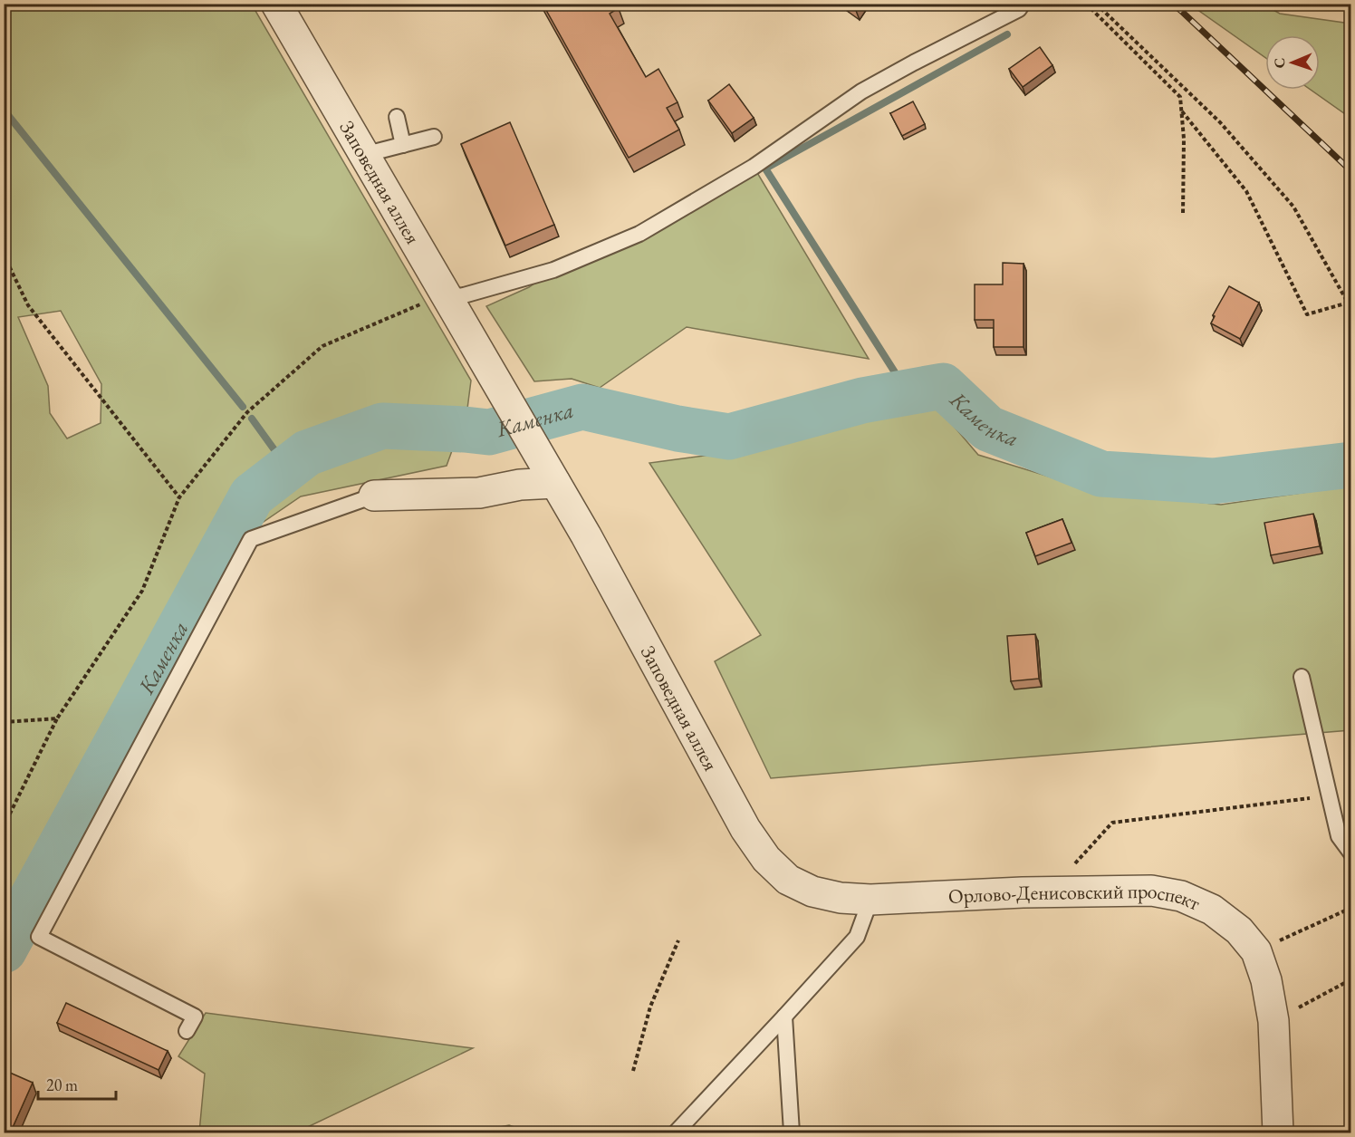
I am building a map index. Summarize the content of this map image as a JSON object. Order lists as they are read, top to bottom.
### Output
{
  "streets": {
    "street": ["Заповедная аллея", "Орлово-Денисовский проспект"]
  },
  "crossings": [
    ["Заповедная аллея", "Орлово-Денисовский проспект"]
  ],
  "water": ["Каменка"],
  "scale_bar": "20 m",
  "north": "left"
}
